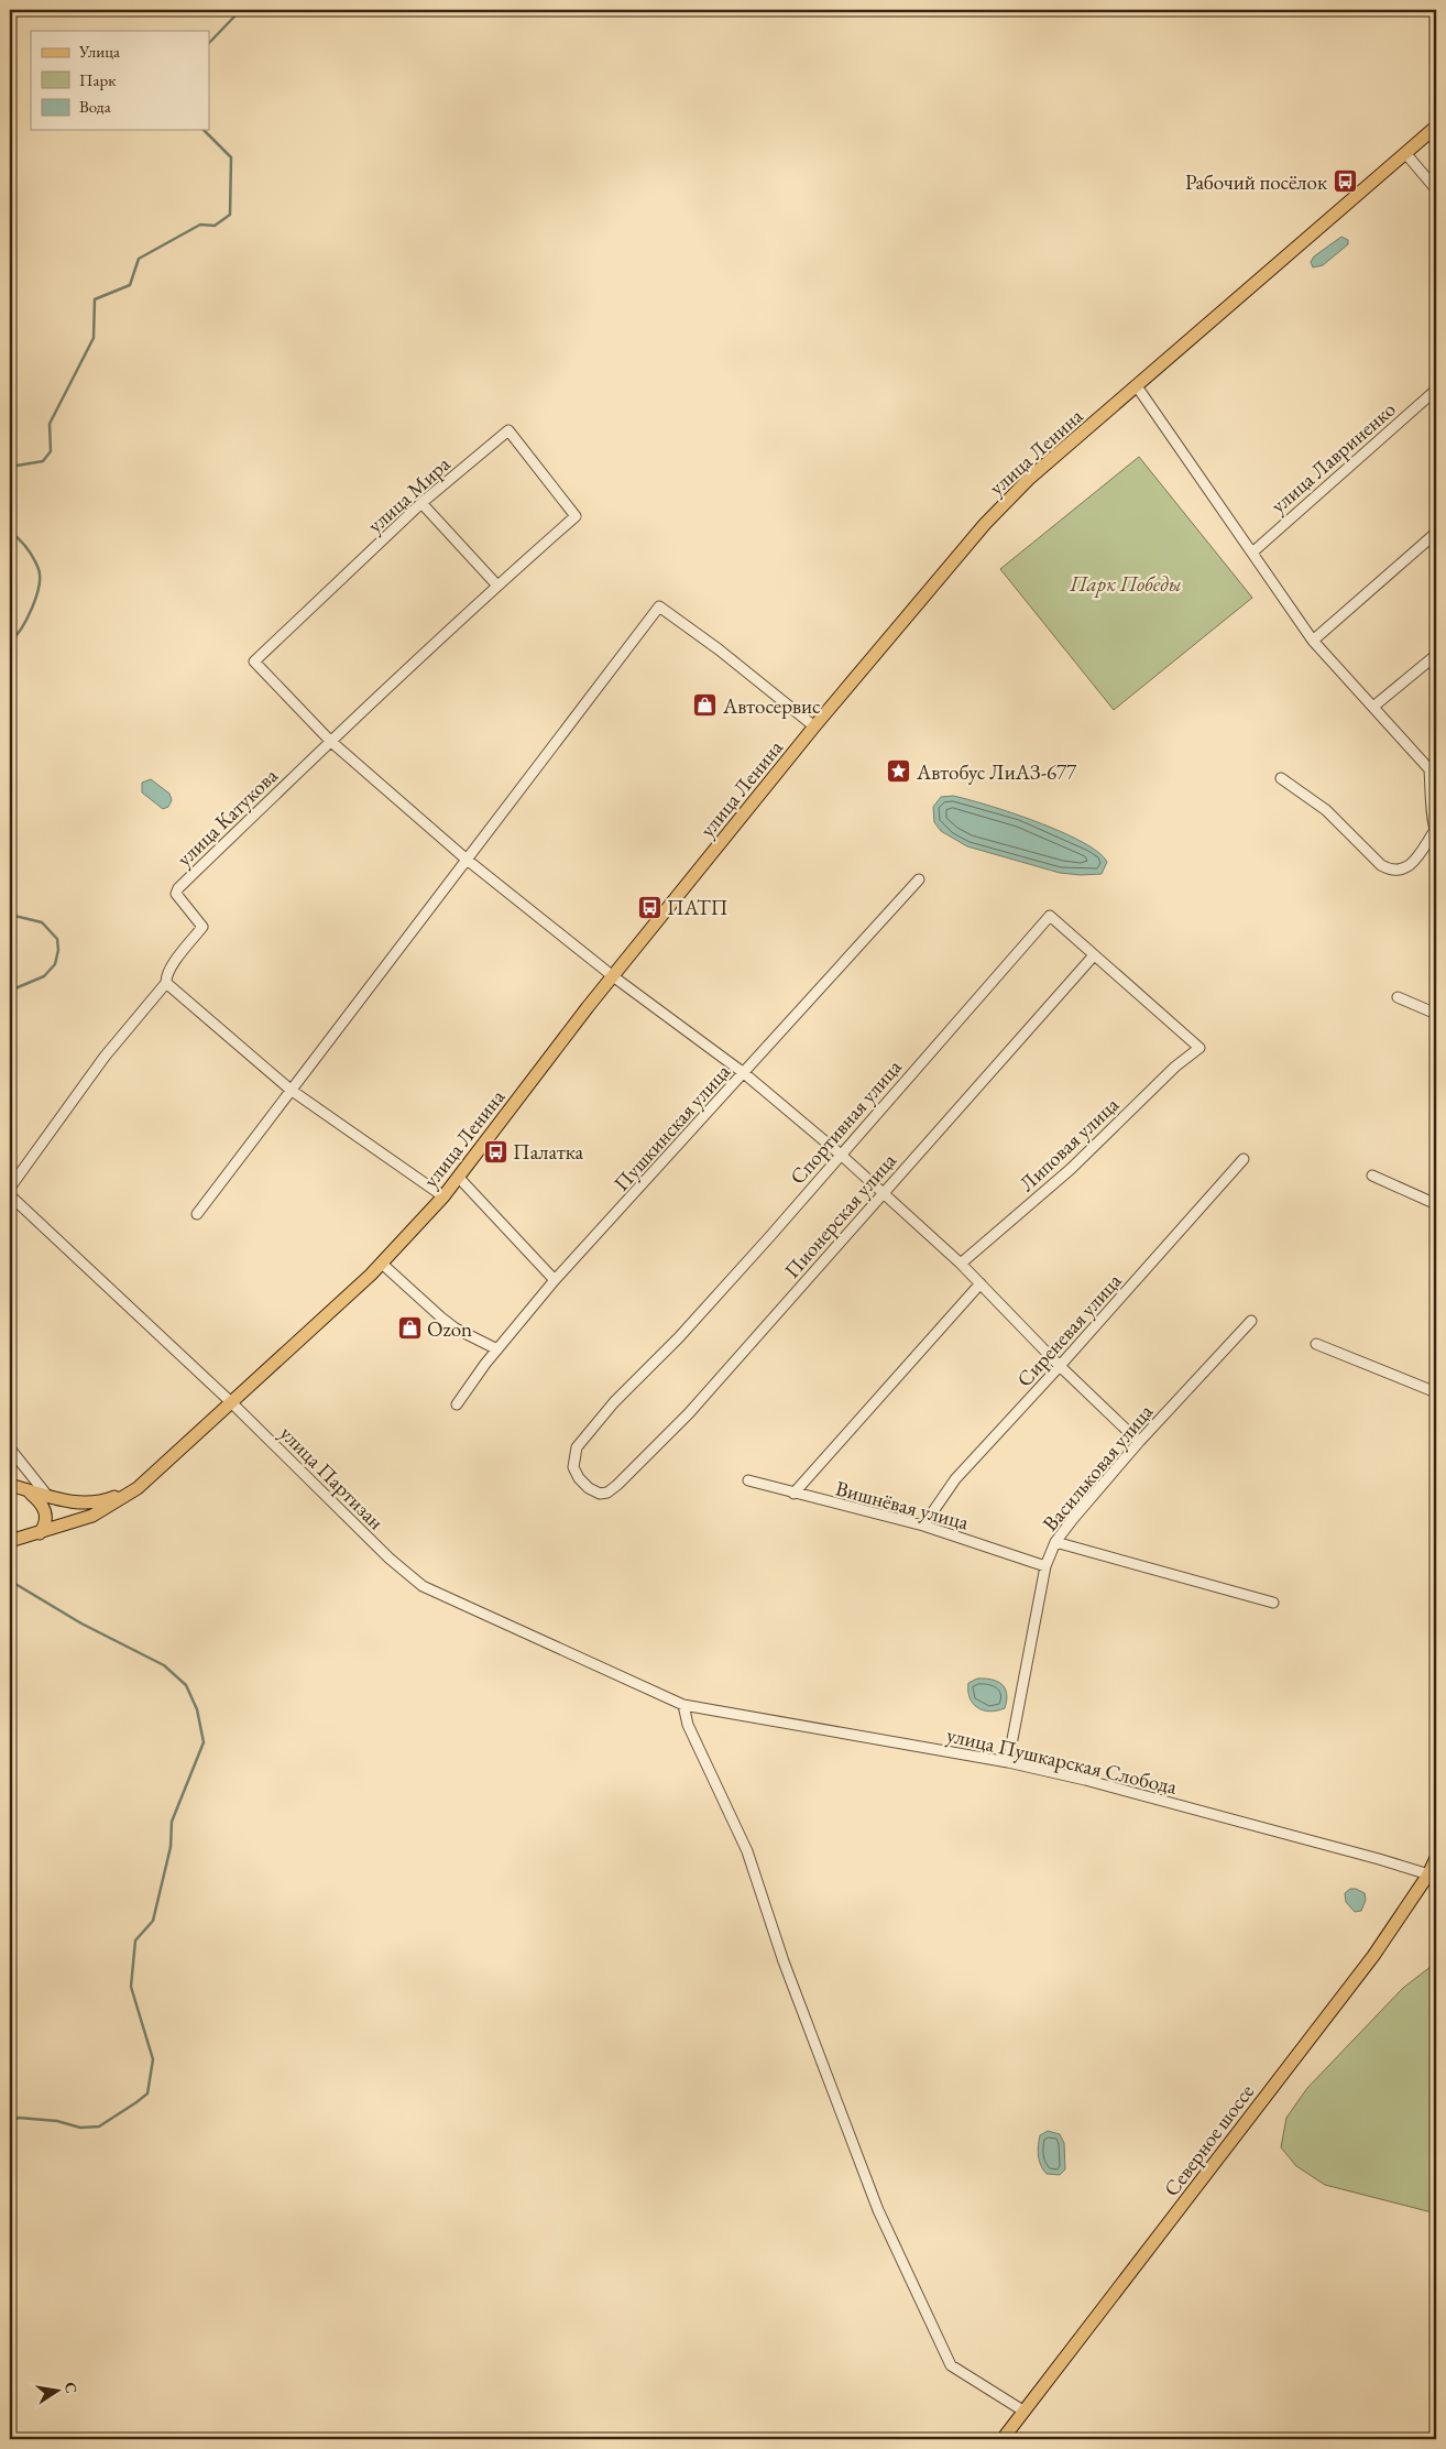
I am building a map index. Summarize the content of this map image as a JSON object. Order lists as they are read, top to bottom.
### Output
{
  "streets": {
    "main road": ["улица Ленина", "Северное шоссе"],
    "street": [
      "улица Лавриненко",
      "улица Мира",
      "улица Катукова",
      "Спортивная улица",
      "Пушкинская улица",
      "Липовая улица",
      "Пионерская улица",
      "Сиреневая улица",
      "Васильковая улица",
      "улица Партизан",
      "Вишнёвая улица",
      "улица Пушкарская Слобода"
    ]
  },
  "crossings": [
    ["улица Ленина", "улица Партизан"],
    ["улица Мира", "улица Катукова"],
    ["Спортивная улица", "Липовая улица"],
    ["Спортивная улица", "Пионерская улица"],
    ["Сиреневая улица", "Вишнёвая улица"],
    ["Васильковая улица", "Вишнёвая улица"],
    ["Васильковая улица", "улица Пушкарская Слобода"],
    ["улица Партизан", "улица Пушкарская Слобода"],
    ["улица Пушкарская Слобода", "Северное шоссе"]
  ],
  "parks": ["Парк Победы"],
  "places": {
    "bus stop": ["Рабочий посёлок", "ПАТП", "Палатка"],
    "shop": ["Автосервис", "Ozon"],
    "place": ["Автобус ЛиАЗ-677"]
  },
  "legend": ["Улица", "Парк", "Вода"],
  "north": "right"
}
